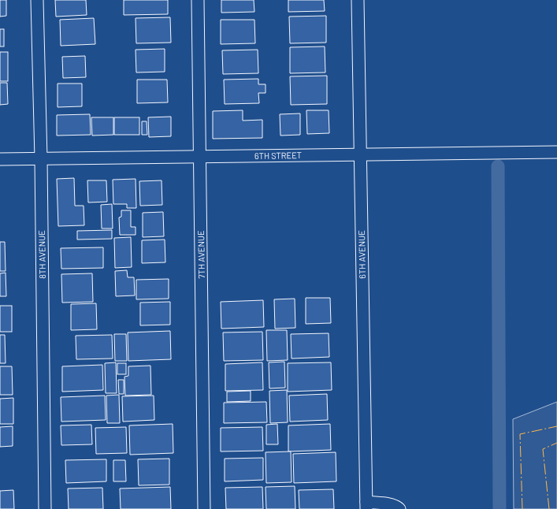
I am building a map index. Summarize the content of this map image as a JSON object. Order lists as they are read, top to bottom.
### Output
{
  "streets": {
    "street": [
      "6TH STREET",
      "8TH AVENUE",
      "7TH AVENUE",
      "6TH AVENUE"
    ]
  },
  "crossings": [
    ["6TH STREET", "8TH AVENUE"],
    ["6TH STREET", "7TH AVENUE"],
    ["6TH STREET", "6TH AVENUE"]
  ]
}
